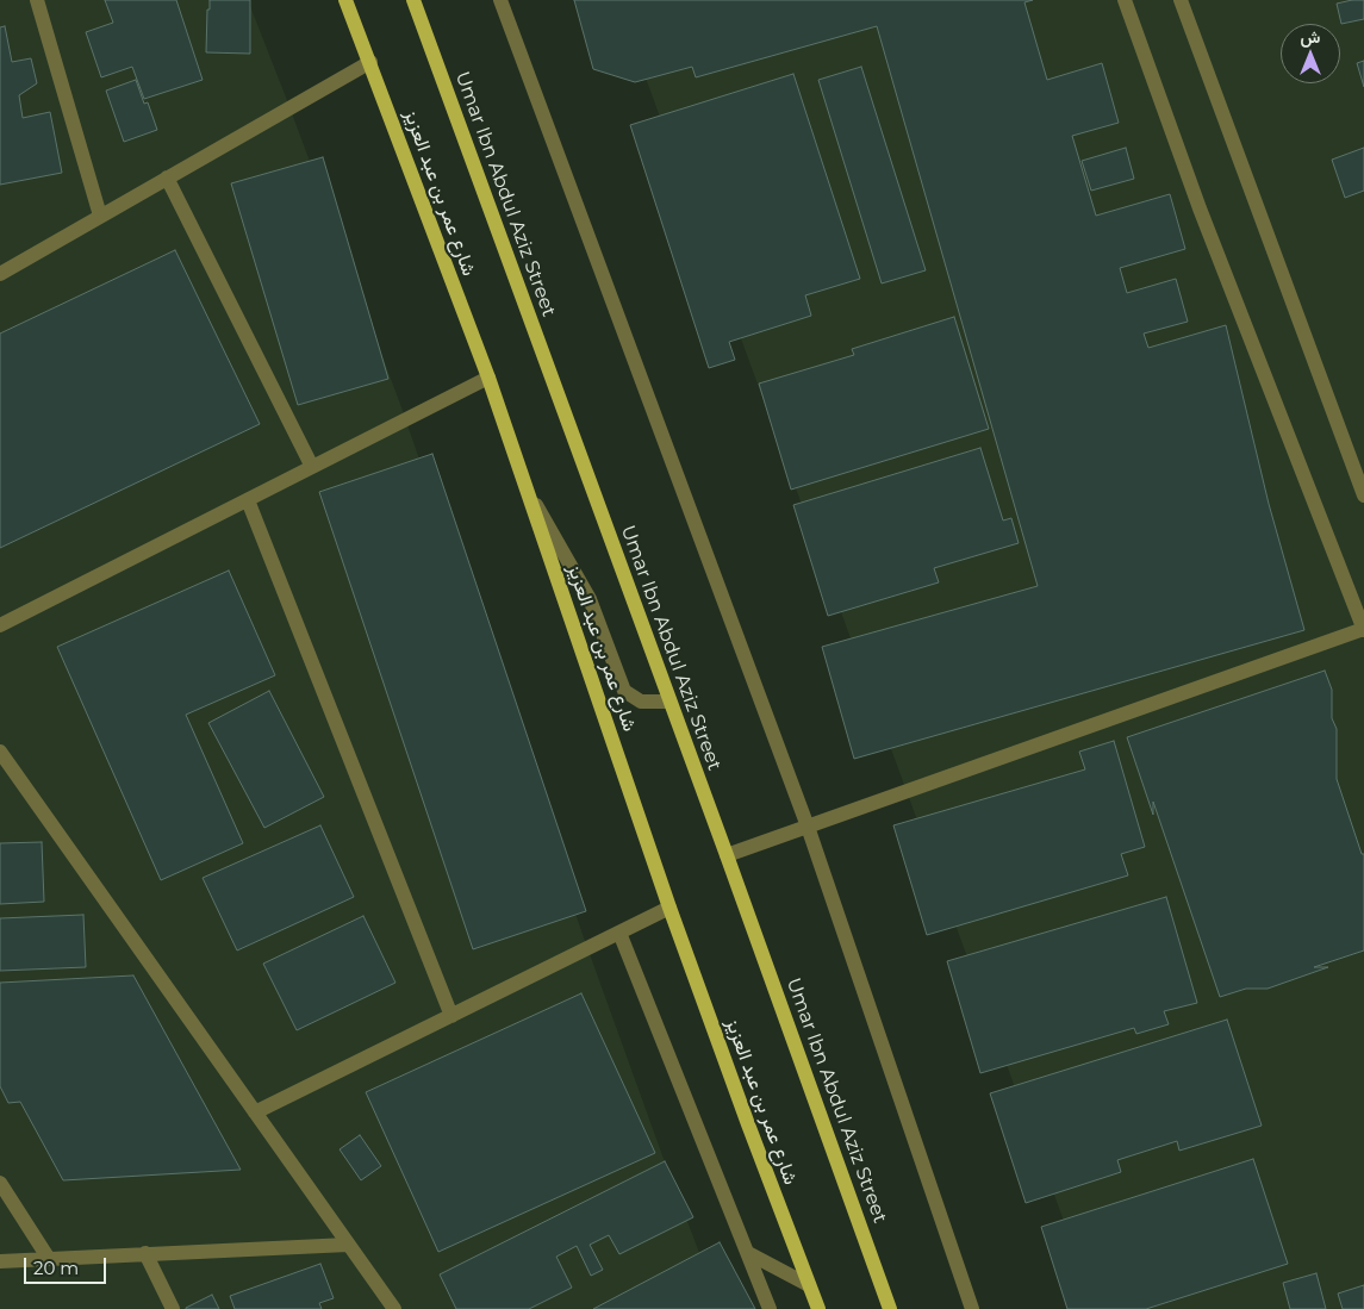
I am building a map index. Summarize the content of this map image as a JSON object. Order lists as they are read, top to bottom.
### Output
{
  "streets": {
    "main road": ["شارع عمر بن عبد العزيز", "Umar Ibn Abdul Aziz Street"]
  },
  "scale_bar": "20 m",
  "north": "top"
}
